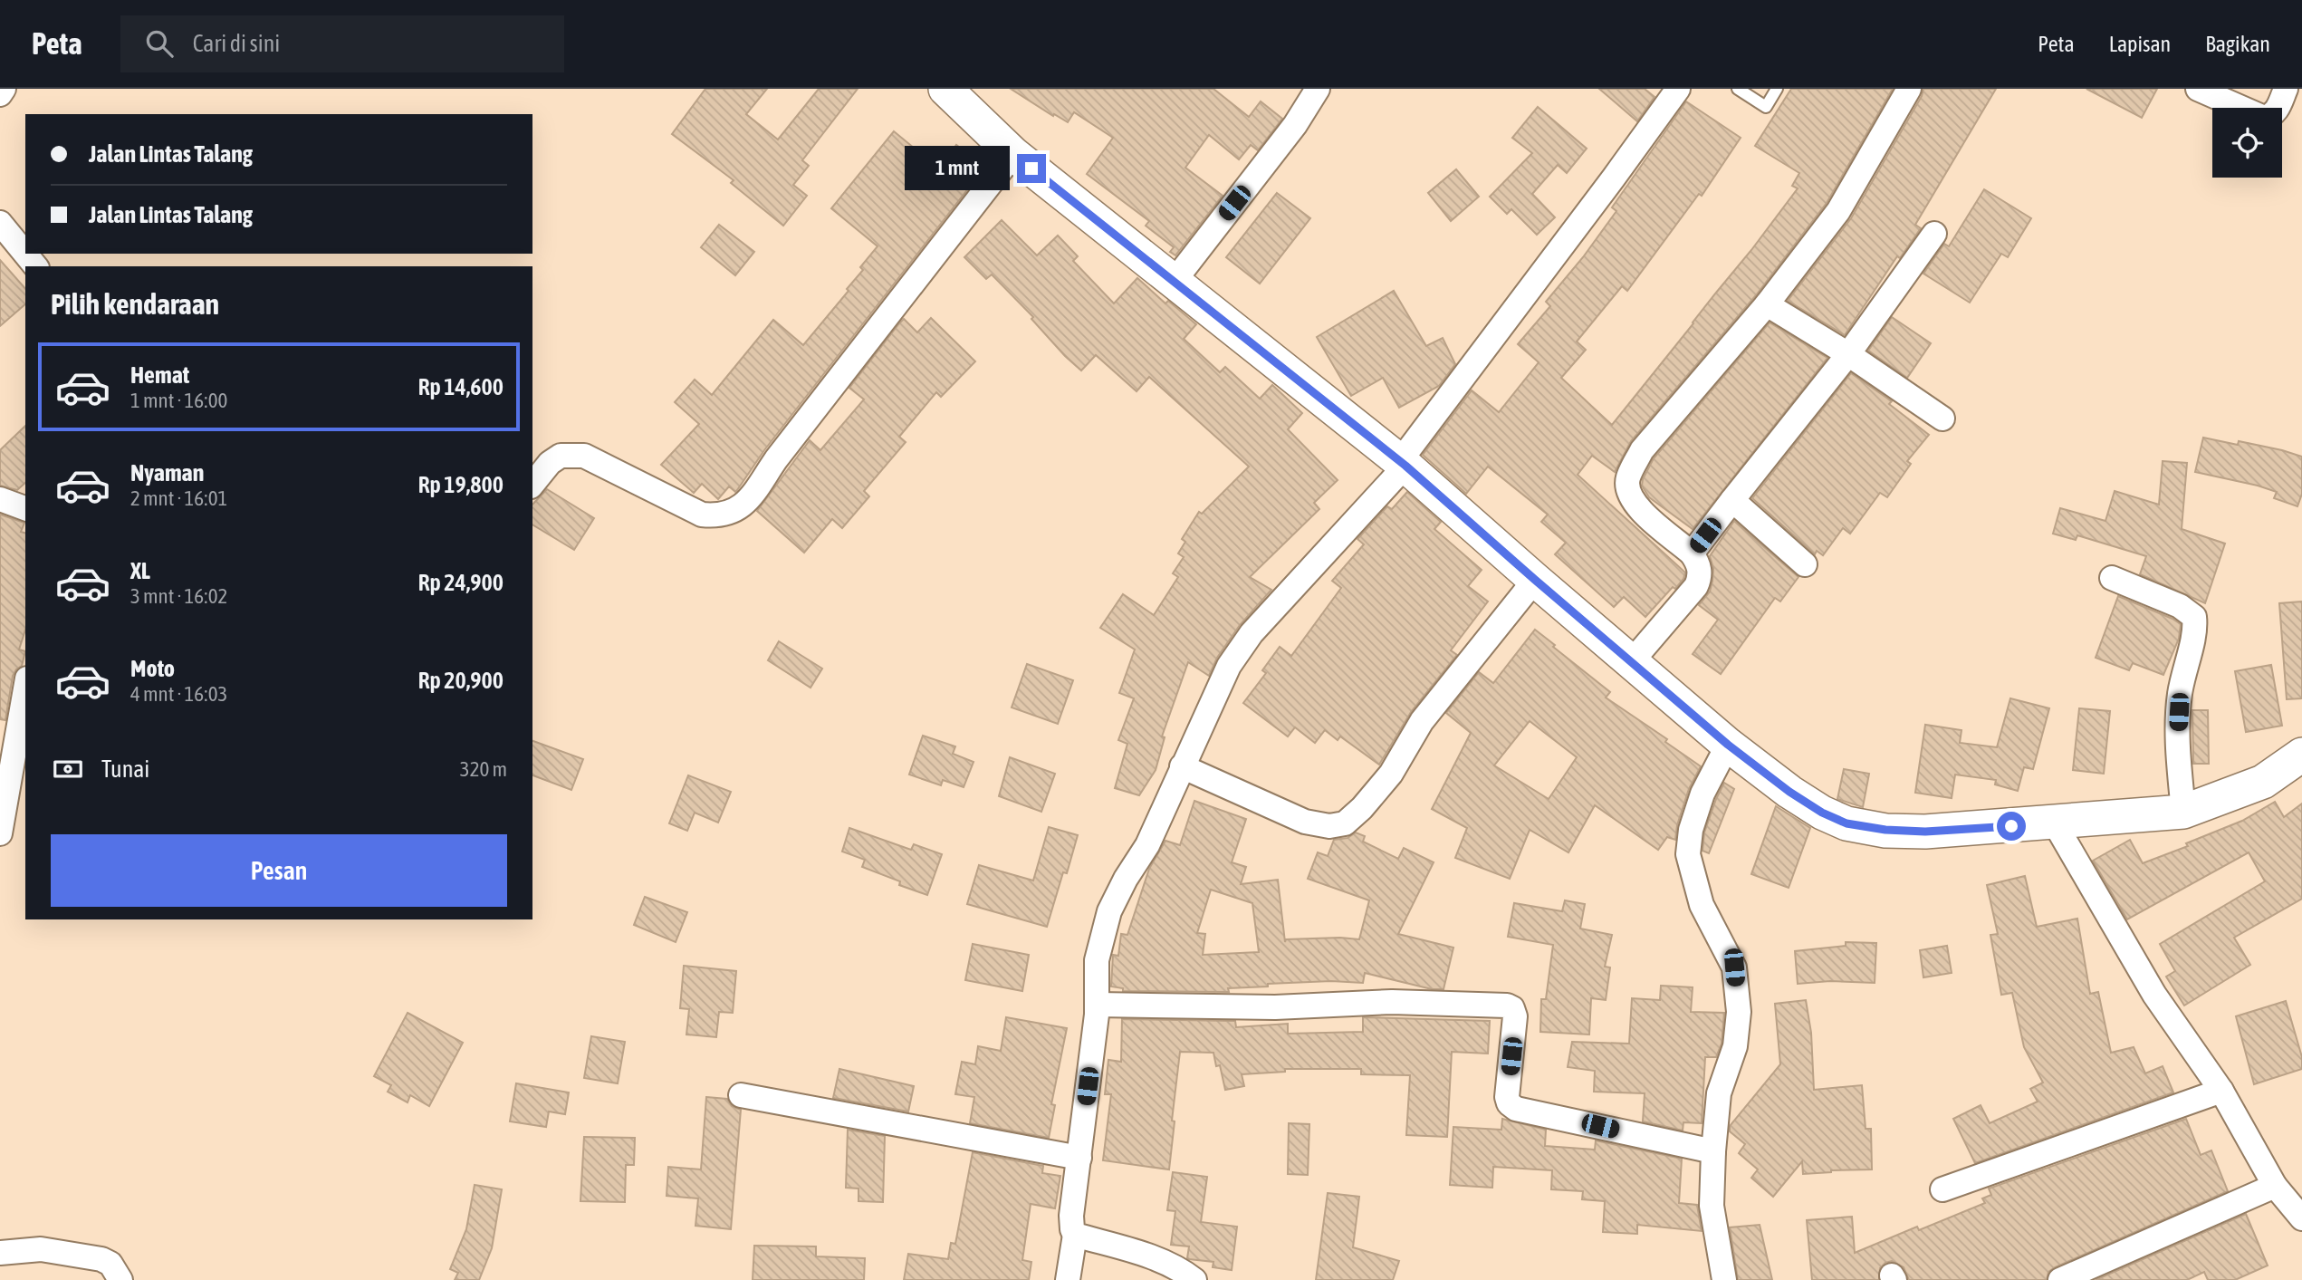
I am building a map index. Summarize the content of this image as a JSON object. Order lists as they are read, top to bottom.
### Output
{
  "page": {
    "header": "Peta",
    "search": "Cari di sini",
    "nav": ["Peta", "Lapisan", "Bagikan"],
    "banner": ["Jalan Lintas Talang", "Jalan Lintas Talang"],
    "bubble": "1 mnt",
    "heading": "Pilih kendaraan",
    "list": [
      {
        "name": "Hemat",
        "note": "1 mnt · 16:00",
        "value": "Rp 14,600"
      },
      {
        "name": "Nyaman",
        "note": "2 mnt · 16:01",
        "value": "Rp 19,800"
      },
      {
        "name": "XL",
        "note": "3 mnt · 16:02",
        "value": "Rp 24,900"
      },
      {
        "name": "Moto",
        "note": "4 mnt · 16:03",
        "value": "Rp 20,900"
      }
    ],
    "pay": ["Tunai", "320 m"],
    "buttons": "Pesan"
  }
}
